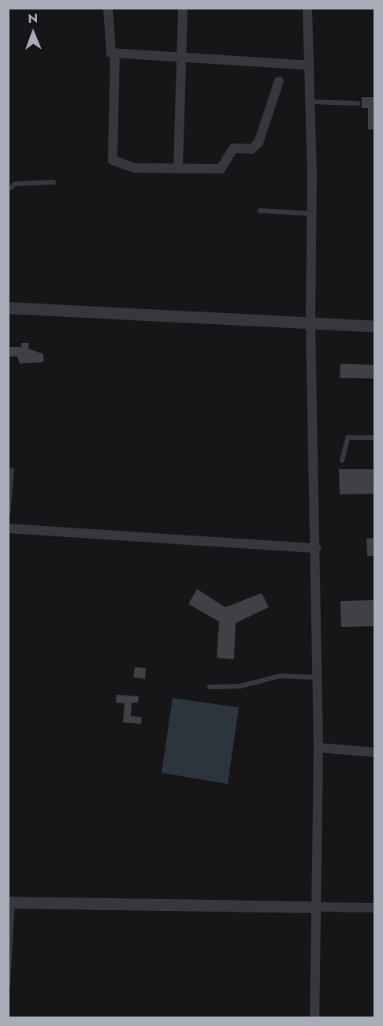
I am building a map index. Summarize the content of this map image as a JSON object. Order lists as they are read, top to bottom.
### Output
{
  "north": "top"
}
